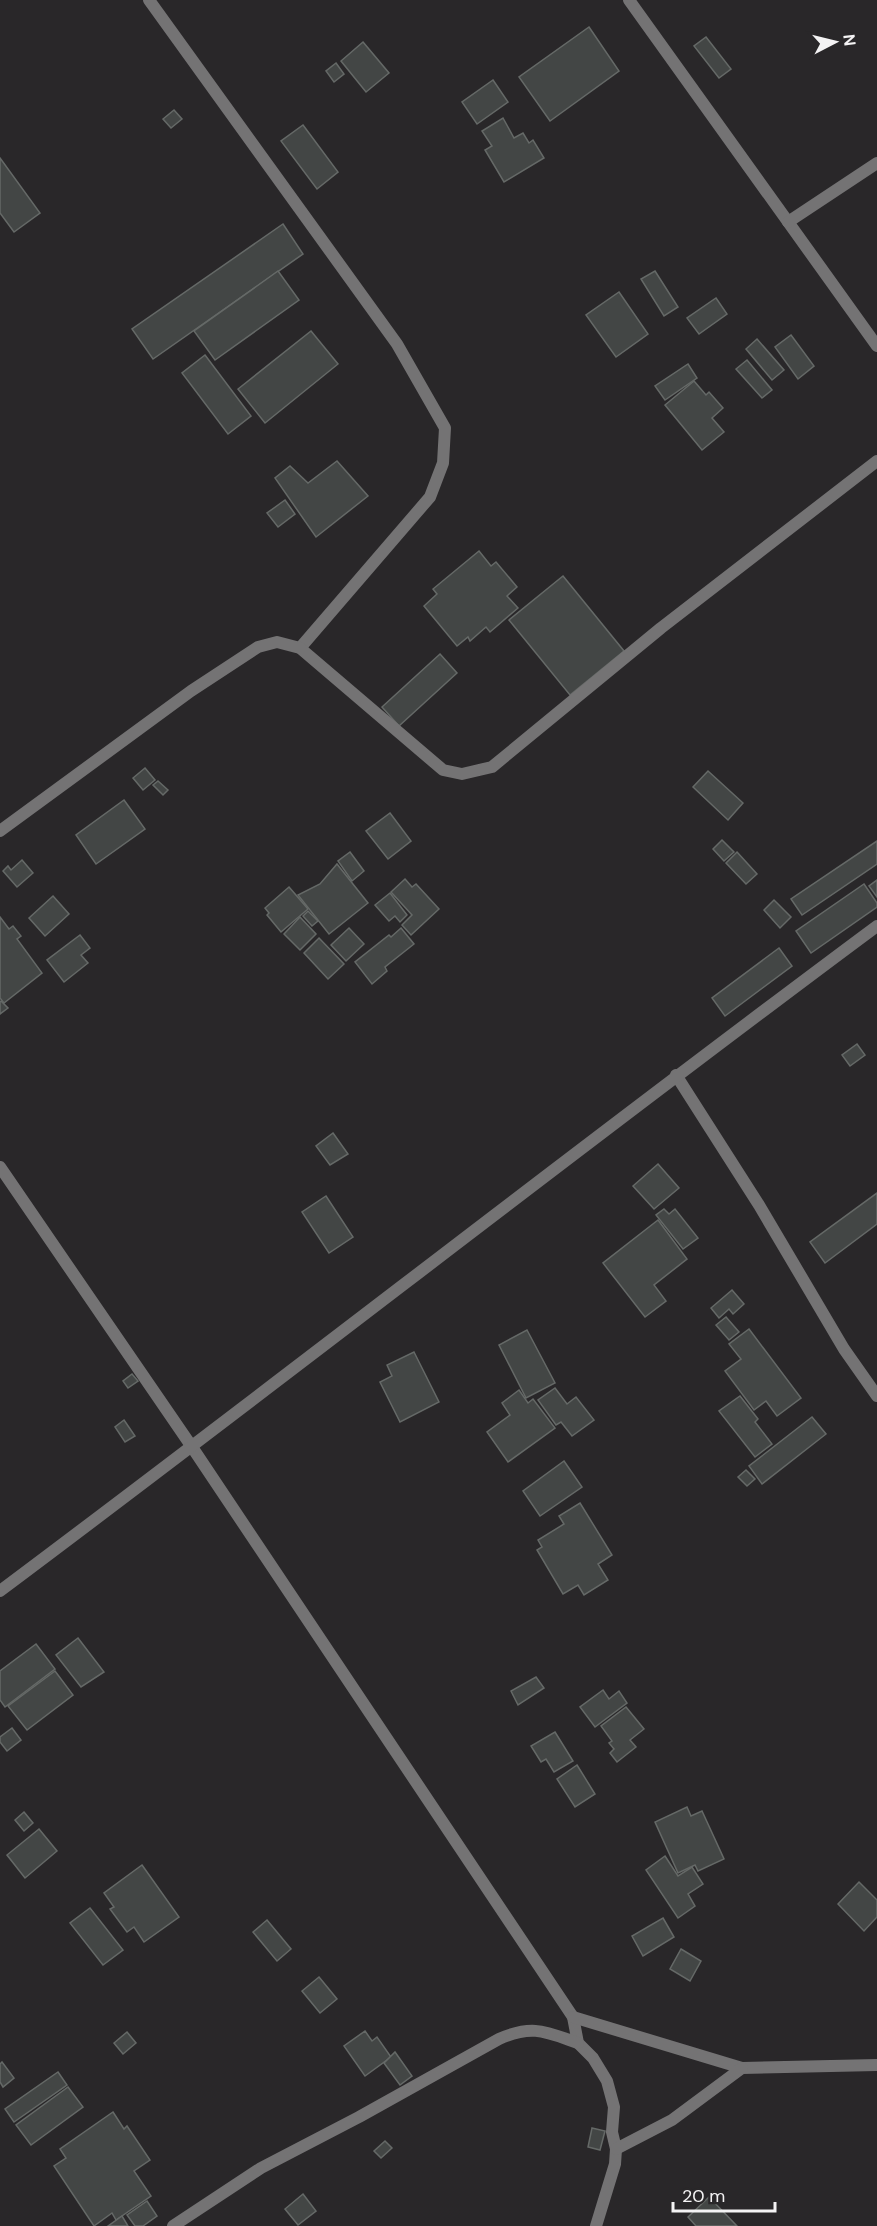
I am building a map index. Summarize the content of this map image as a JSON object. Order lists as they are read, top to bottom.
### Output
{
  "scale_bar": "20 m",
  "north": "right"
}
